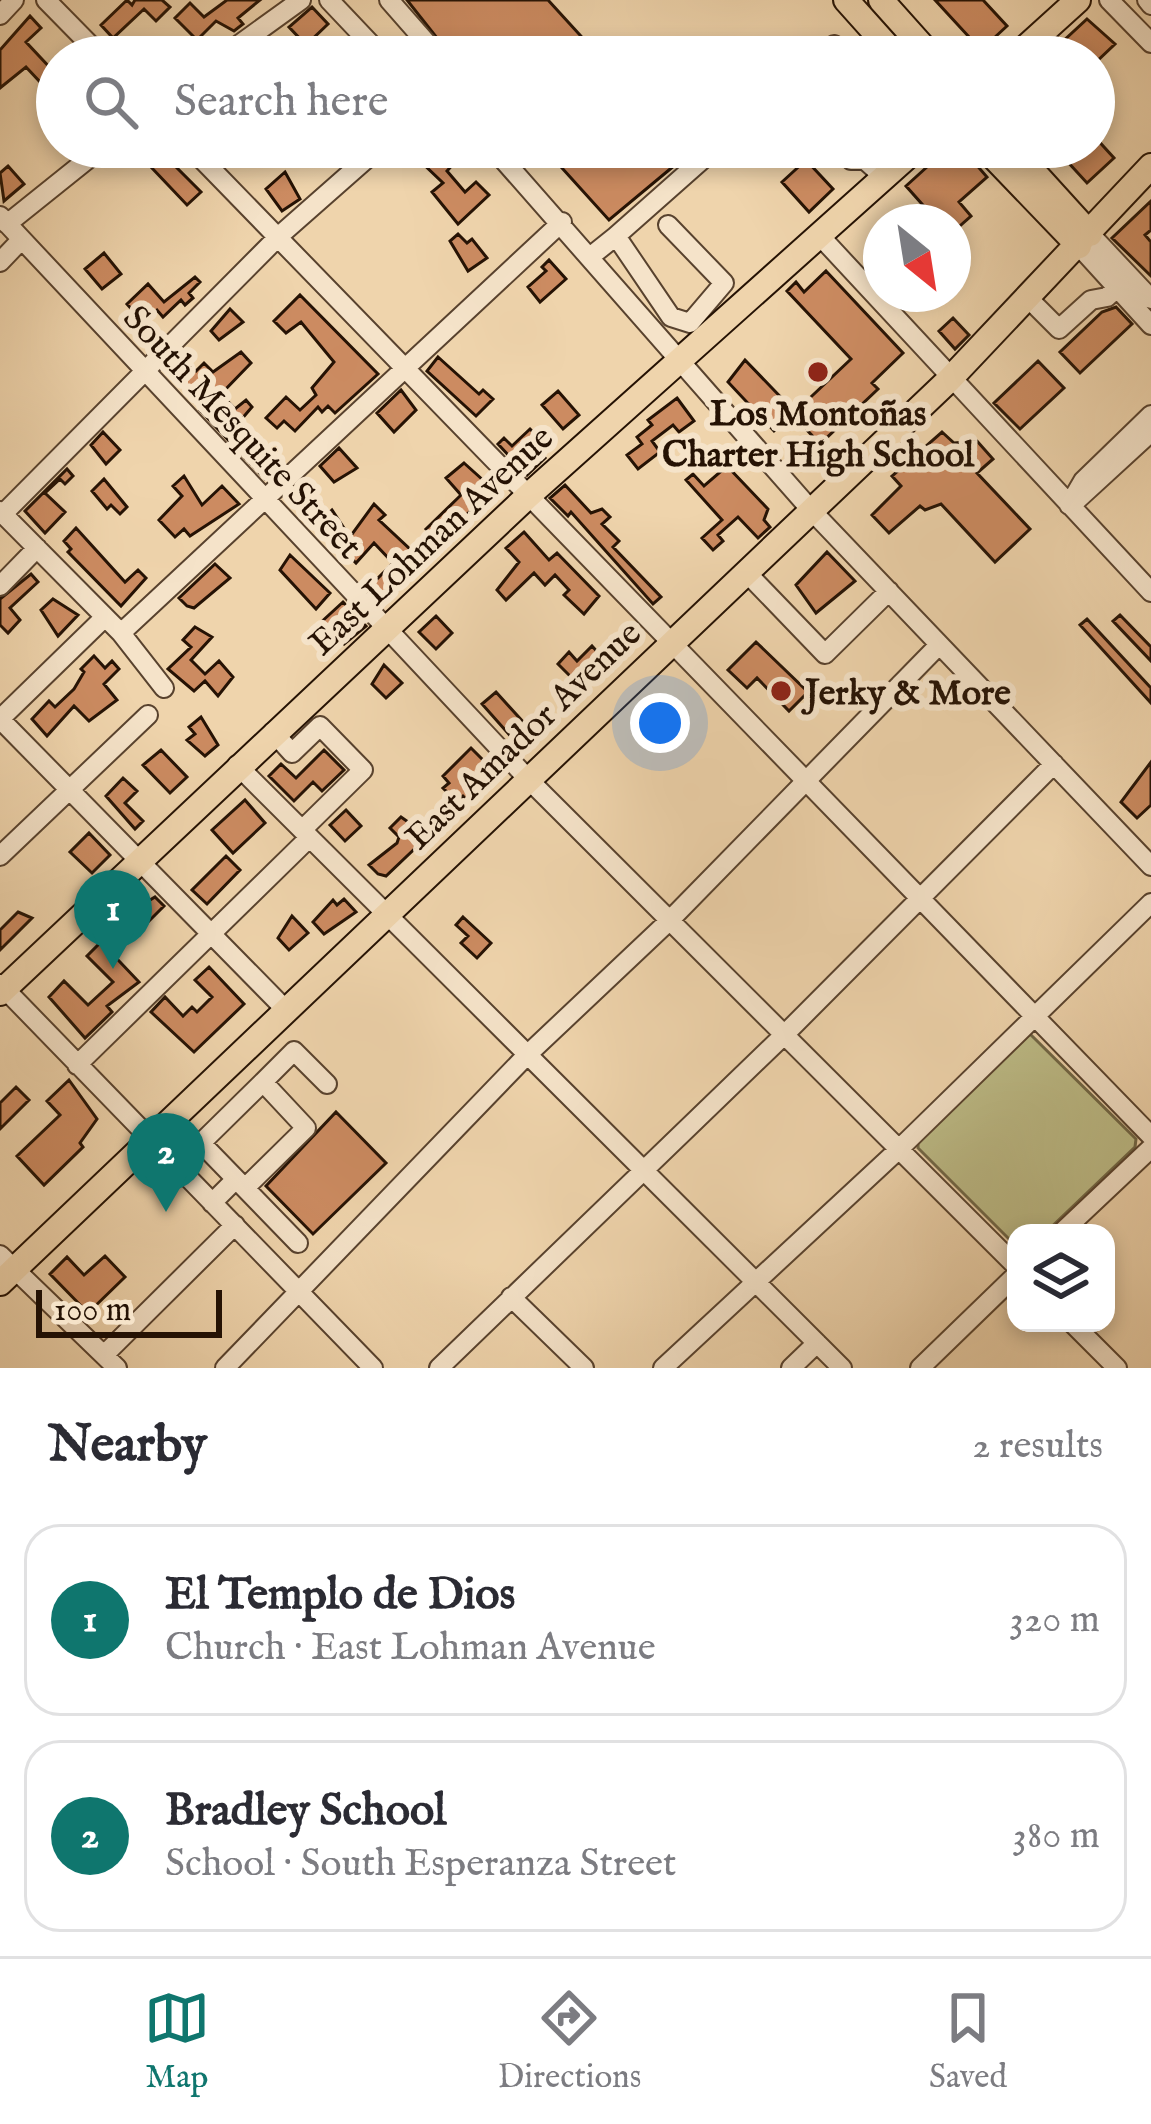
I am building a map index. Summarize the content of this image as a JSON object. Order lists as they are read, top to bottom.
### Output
{
  "streets": {
    "main road": ["East Lohman Avenue", "East Amador Avenue"],
    "street": ["South Mesquite Street"]
  },
  "crossings": [
    ["South Mesquite Street", "East Lohman Avenue"],
    ["South Mesquite Street", "East Amador Avenue"]
  ],
  "places": ["Los Montoñas Charter High School", "Jerky & More"],
  "scale_bar": "100 m",
  "north": "bottom right",
  "page": {
    "search": "Search here",
    "pins": ["1", "2"],
    "scale": "100 m",
    "heading": ["Nearby", "2 results"],
    "list": [
      {
        "mark": "1",
        "name": "El Templo de Dios",
        "note": "Church · East Lohman Avenue",
        "value": "320 m"
      },
      {
        "mark": "2",
        "name": "Bradley School",
        "note": "School · South Esperanza Street",
        "value": "380 m"
      }
    ],
    "nav": ["Map", "Directions", "Saved"]
  }
}
